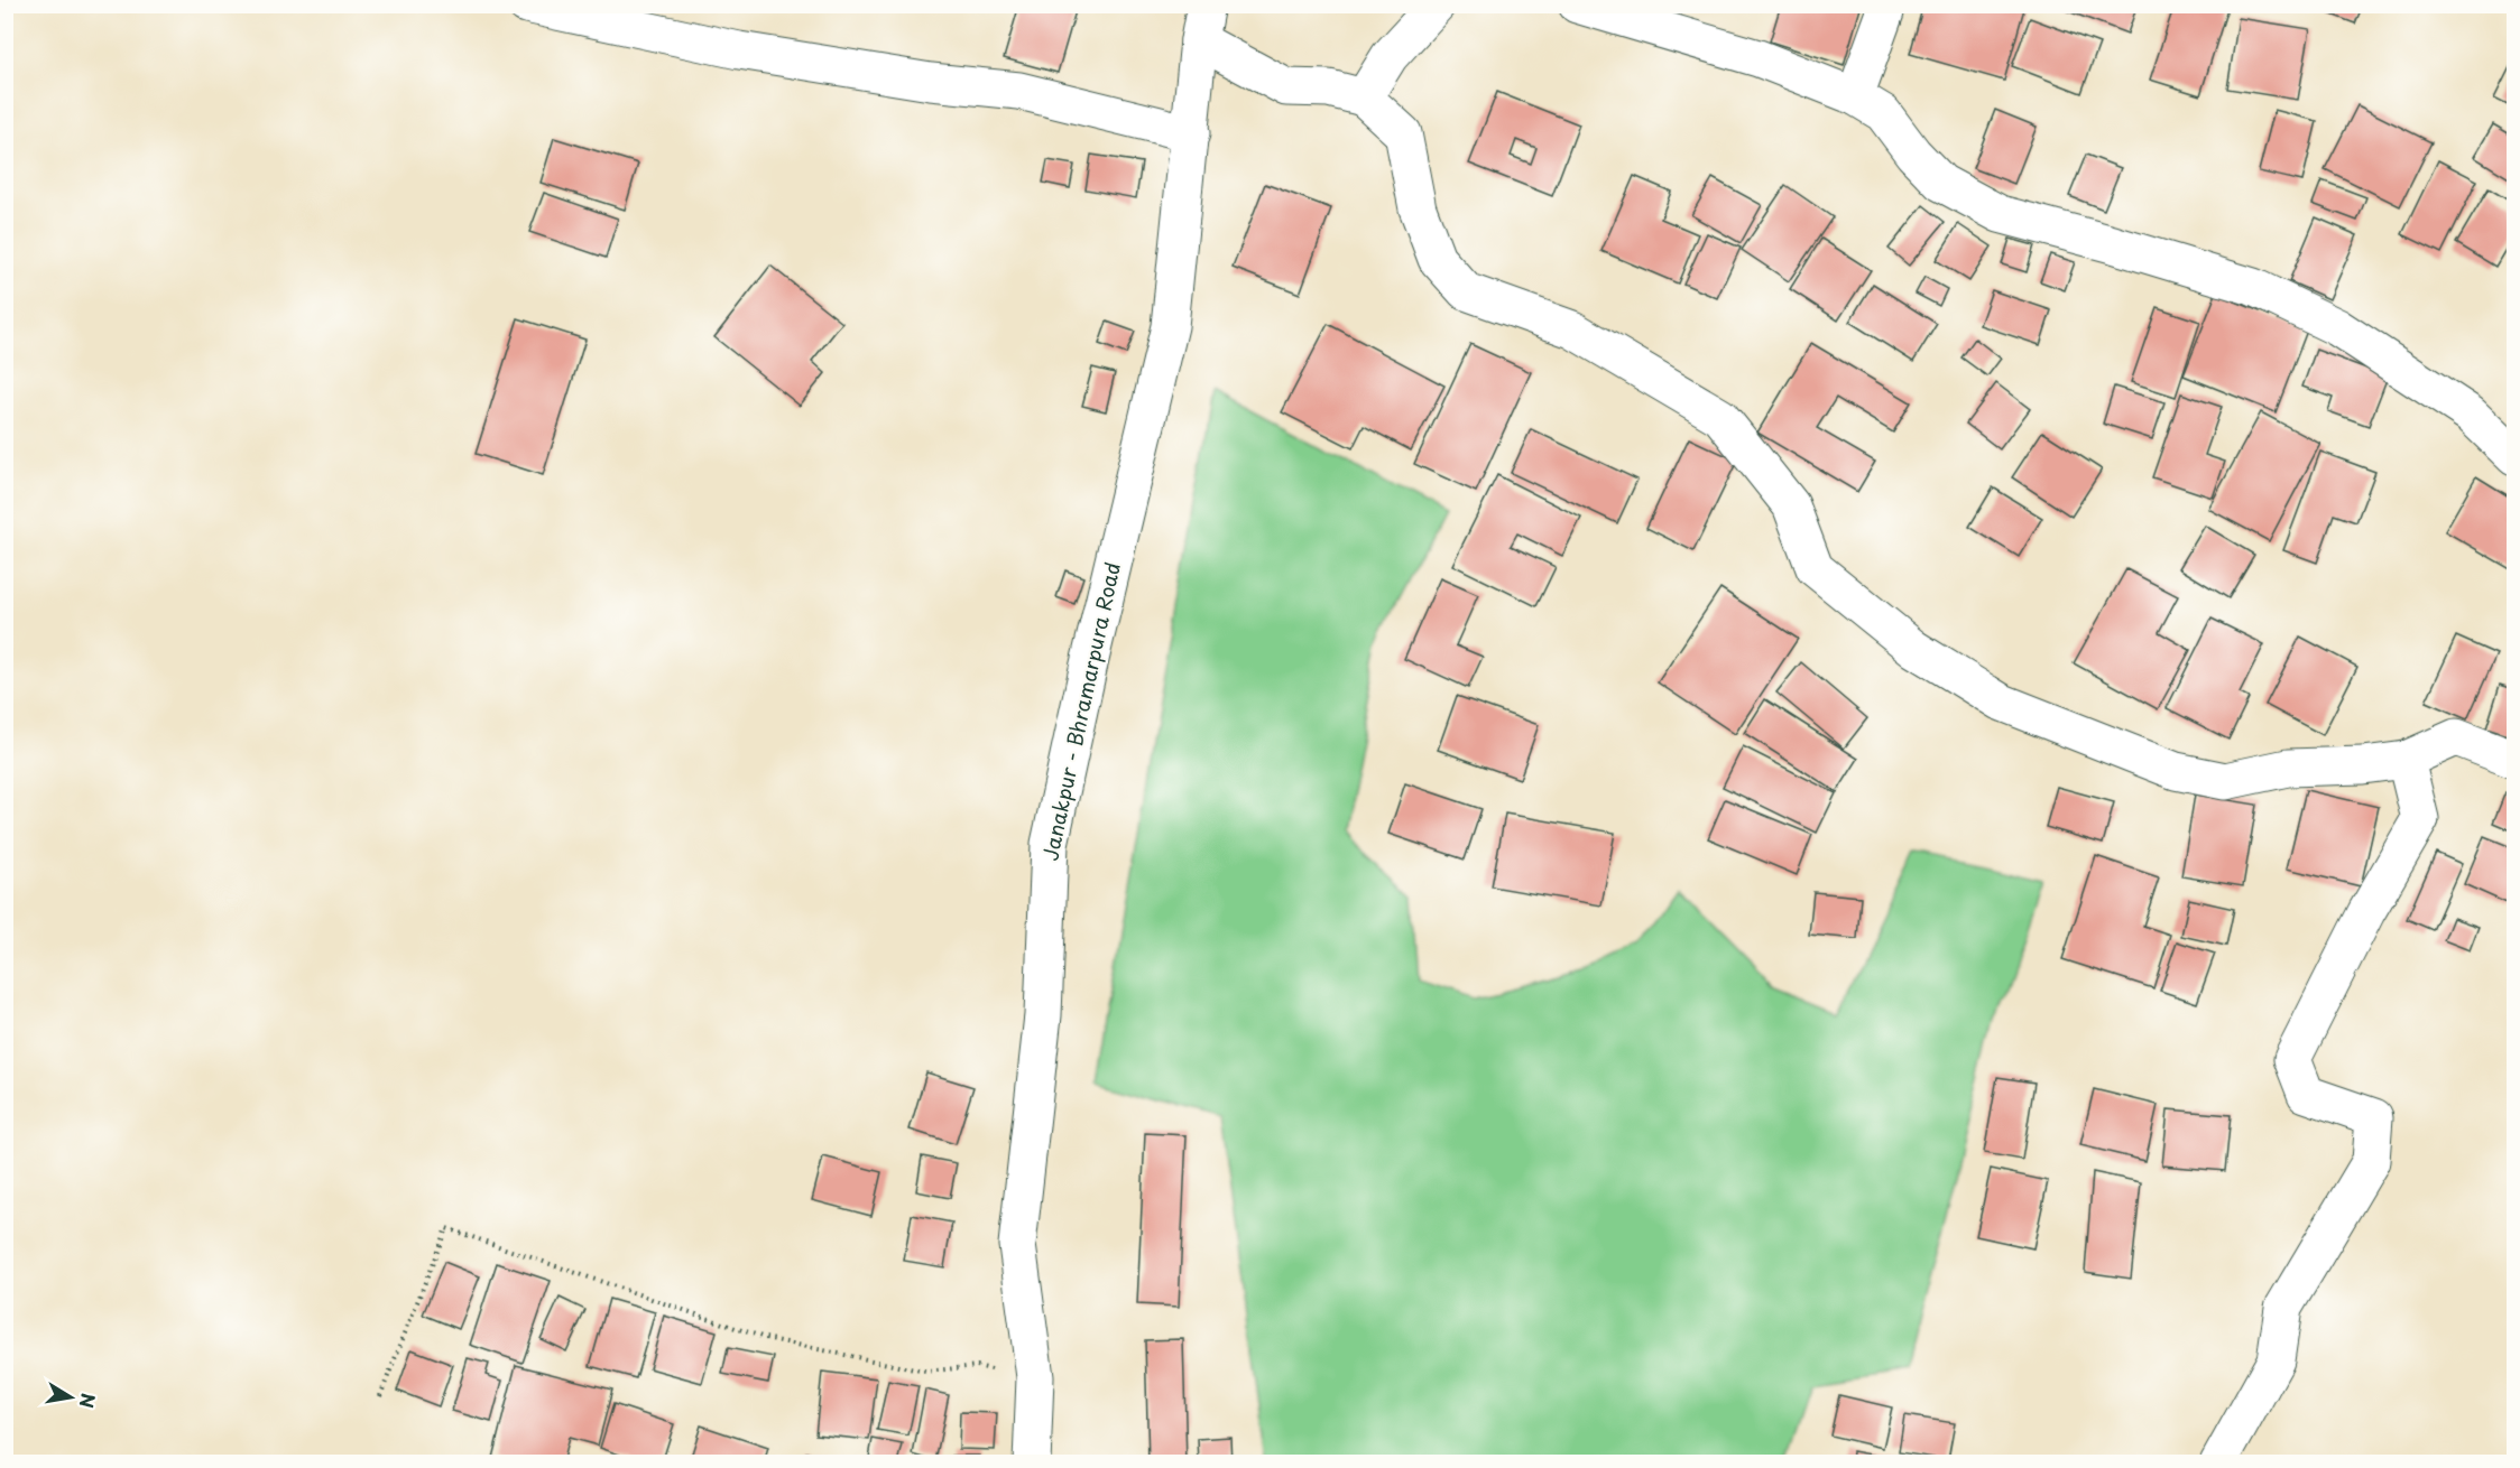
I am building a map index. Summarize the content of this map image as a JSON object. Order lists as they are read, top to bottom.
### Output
{
  "streets": {
    "street": ["Janakpur - Bhramarpura Road"]
  },
  "north": "right"
}
